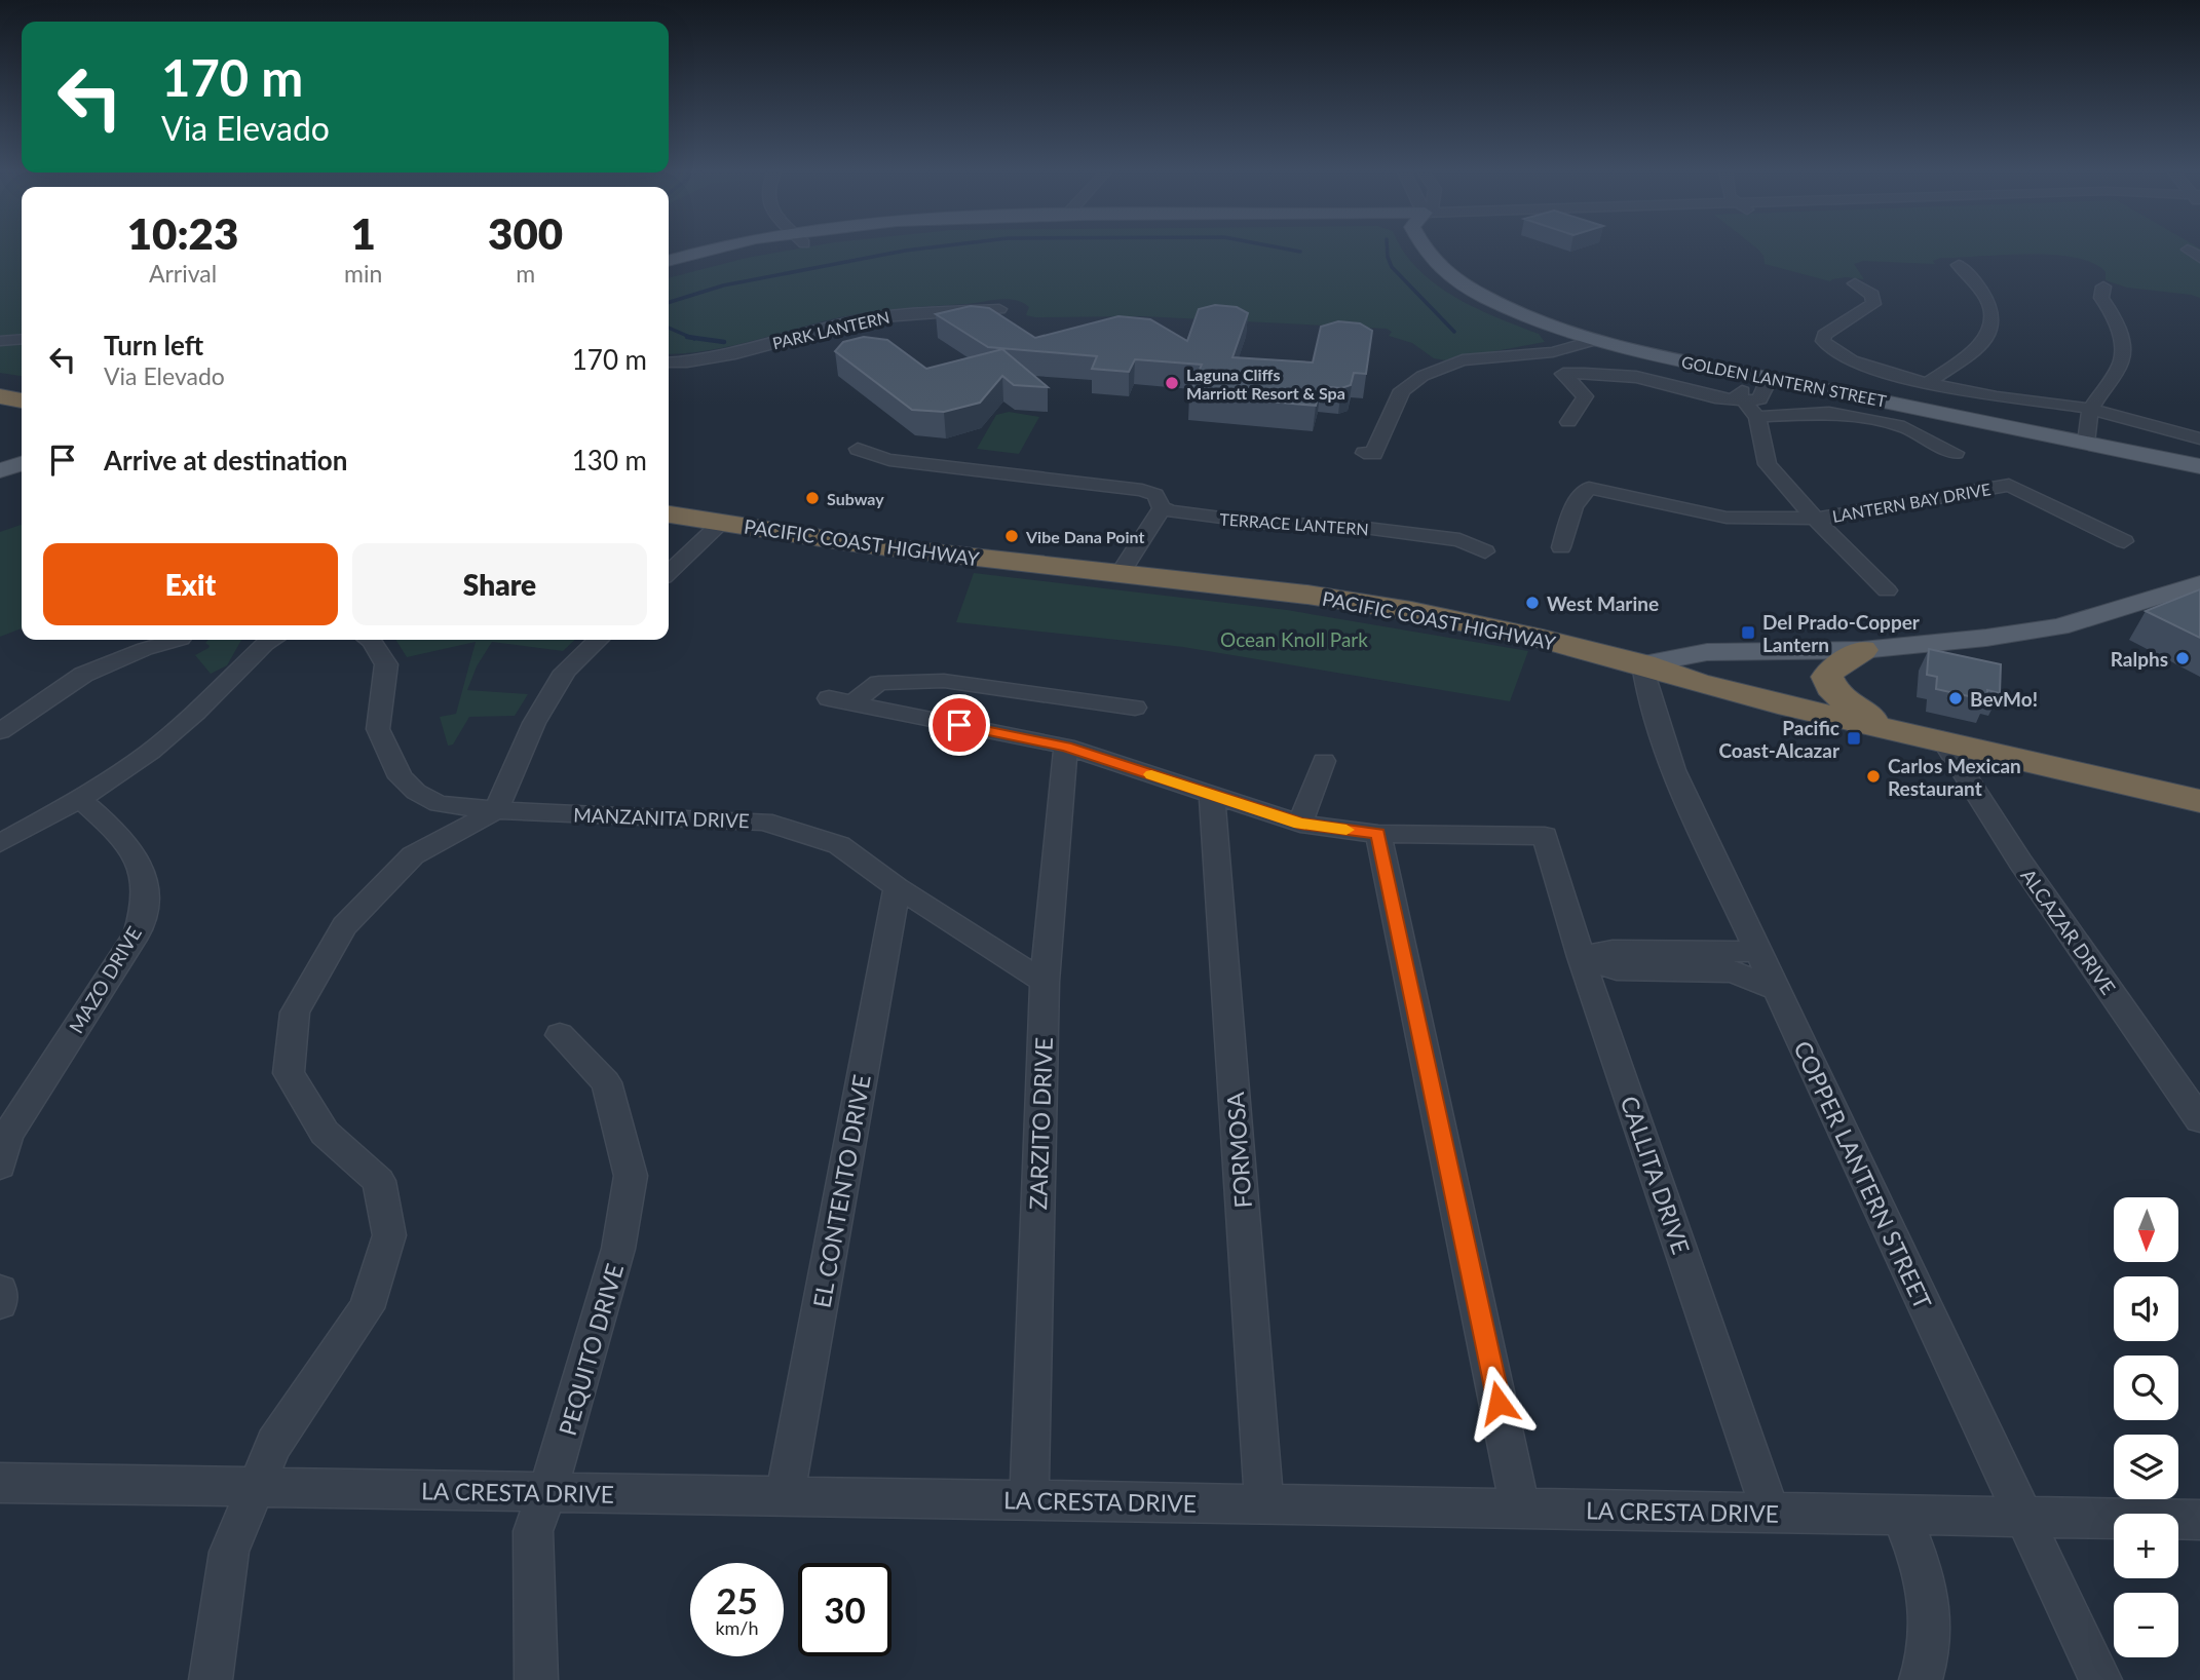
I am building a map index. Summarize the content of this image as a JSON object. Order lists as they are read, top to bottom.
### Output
{
  "streets": {
    "highway": ["PACIFIC COAST HIGHWAY"],
    "main road": ["GOLDEN LANTERN STREET"],
    "street": [
      "PARK LANTERN",
      "LANTERN BAY DRIVE",
      "TERRACE LANTERN",
      "MANZANITA DRIVE",
      "ALCAZAR DRIVE",
      "MAZO DRIVE",
      "ZARZITO DRIVE",
      "FORMOSA",
      "CALLITA DRIVE",
      "COPPER LANTERN STREET",
      "EL CONTENTO DRIVE",
      "PEQUITO DRIVE",
      "LA CRESTA DRIVE"
    ]
  },
  "crossings": [
    ["PACIFIC COAST HIGHWAY", "ALCAZAR DRIVE"],
    ["PACIFIC COAST HIGHWAY", "COPPER LANTERN STREET"],
    ["MANZANITA DRIVE", "ZARZITO DRIVE"],
    ["MANZANITA DRIVE", "EL CONTENTO DRIVE"],
    ["ZARZITO DRIVE", "LA CRESTA DRIVE"],
    ["FORMOSA", "LA CRESTA DRIVE"],
    ["CALLITA DRIVE", "LA CRESTA DRIVE"],
    ["COPPER LANTERN STREET", "LA CRESTA DRIVE"],
    ["EL CONTENTO DRIVE", "LA CRESTA DRIVE"],
    ["PEQUITO DRIVE", "LA CRESTA DRIVE"]
  ],
  "parks": ["Ocean Knoll Park"],
  "places": {
    "other": [
      "Laguna Cliffs Marriott Resort & Spa",
      "Subway",
      "Vibe Dana Point",
      "West Marine",
      "Ralphs",
      "BevMo!",
      "Carlos Mexican Restaurant"
    ],
    "transit": ["Del Prado-Copper Lantern", "Pacific Coast-Alcazar"]
  },
  "north": "bottom",
  "page": {
    "turn": ["170 m", "Via Elevado"],
    "eta": [
      "10:23",
      "Arrival",
      "1",
      "min",
      "300",
      "m"
    ],
    "list": [
      {
        "name": "Turn left",
        "note": "Via Elevado",
        "value": "170 m"
      },
      {
        "name": "Arrive at destination",
        "value": "130 m"
      }
    ],
    "buttons": ["Exit", "Share"],
    "map_buttons": ["+", "−"],
    "speed": "25 km/h",
    "limit": "30"
  }
}
